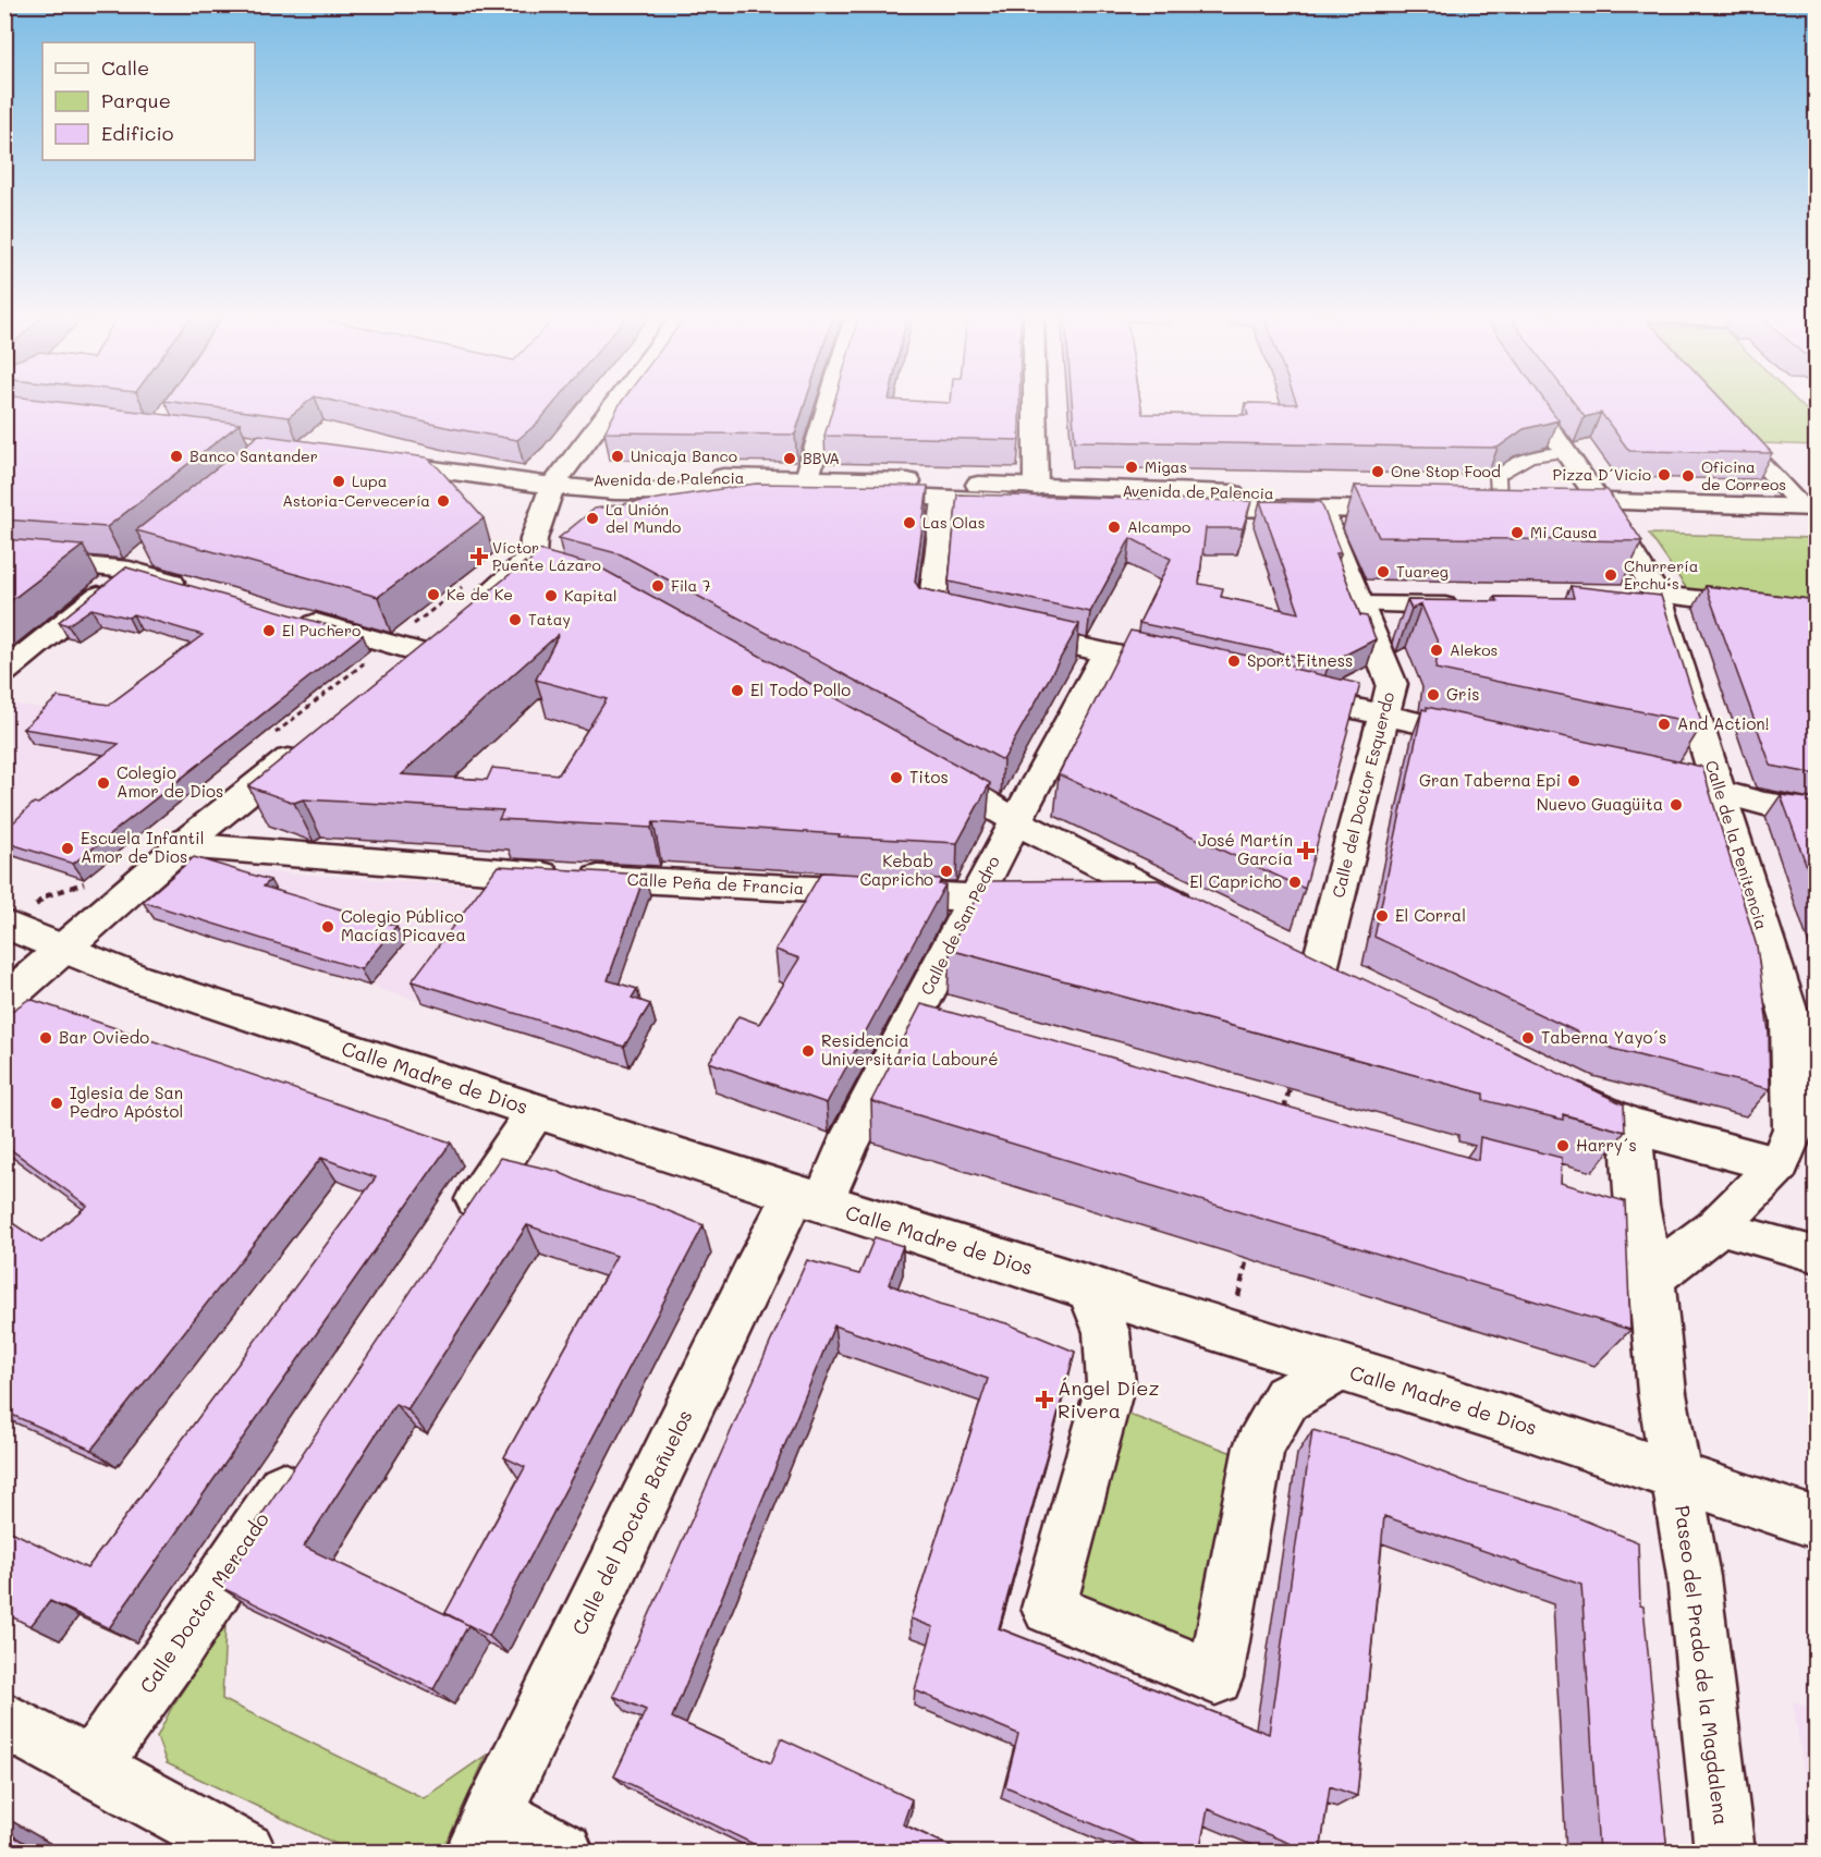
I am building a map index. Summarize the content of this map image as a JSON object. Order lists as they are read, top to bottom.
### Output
{
  "streets": {
    "street": [
      "Avenida de Palencia",
      "Calle del Doctor Esquerdo",
      "Calle de la Penitencia",
      "Calle Peña de Francia",
      "Calle de San Pedro",
      "Calle Madre de Dios",
      "Calle del Doctor Bañuelos",
      "Calle Doctor Mercado",
      "Paseo del Prado de la Magdalena"
    ]
  },
  "crossings": [
    ["Avenida de Palencia", "Calle del Doctor Esquerdo"],
    ["Calle Peña de Francia", "Calle de San Pedro"],
    ["Calle de San Pedro", "Calle Madre de Dios"],
    ["Calle de San Pedro", "Calle del Doctor Bañuelos"],
    ["Calle Madre de Dios", "Calle del Doctor Bañuelos"],
    ["Calle Madre de Dios", "Paseo del Prado de la Magdalena"]
  ],
  "places": {
    "other": [
      "Banco Santander",
      "Unicaja Banco",
      "BBVA",
      "Migas",
      "One Stop Food",
      "Pizza D´Vicio",
      "Oficina de Correos",
      "Lupa",
      "Astoria-Cervecería",
      "La Unión del Mundo",
      "Las Olas",
      "Alcampo",
      "Mi Causa",
      "Tuareg",
      "Churrería Erchu´s",
      "Fila 7",
      "Ke de Ke",
      "Kapital",
      "Tatay",
      "El Puchero",
      "Alekos",
      "Sport Fitness",
      "El Todo Pollo",
      "Gris",
      "And Action!",
      "Titos",
      "Gran Taberna Epi",
      "Colegio Amor de Dios",
      "Nuevo Guagüita",
      "Escuela Infantil Amor de Dios",
      "Kebab Capricho",
      "El Capricho",
      "El Corral",
      "Colegio Público Macías Picavea",
      "Bar Oviedo",
      "Taberna Yayo´s",
      "Residencia Universitaria Labouré",
      "Iglesia de San Pedro Apóstol",
      "Harry´s"
    ],
    "health": ["Víctor Puente Lázaro", "José Martín García", "Ángel Díez Rivera"]
  },
  "legend": ["Calle", "Parque", "Edificio"]
}
